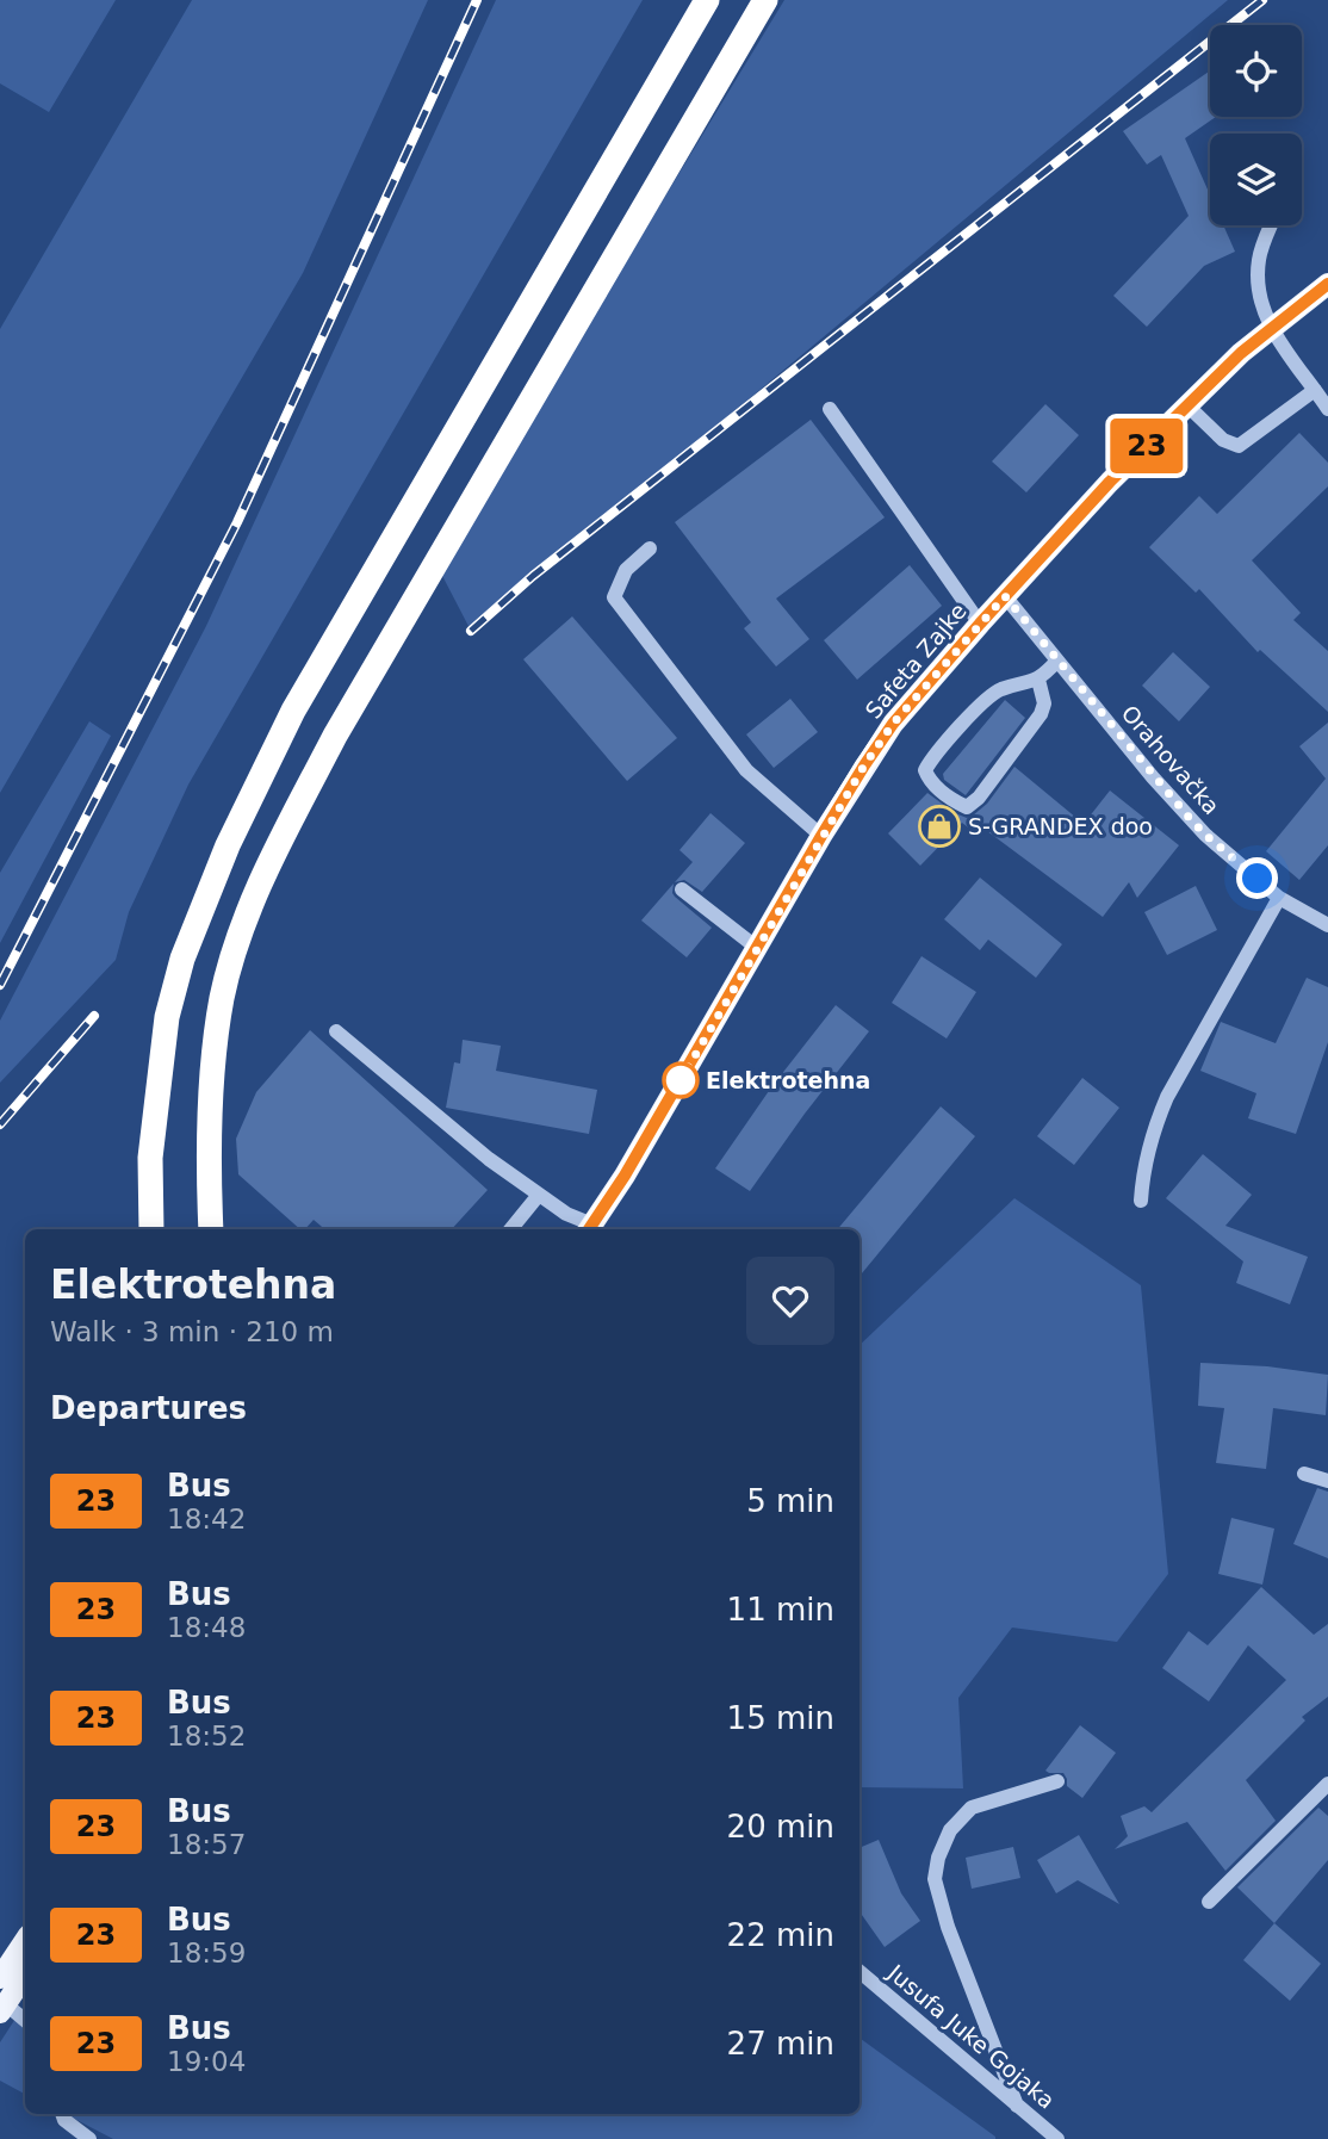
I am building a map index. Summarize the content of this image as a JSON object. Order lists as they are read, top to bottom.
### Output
{
  "streets": {
    "main road": ["Safeta Zajke"],
    "street": ["Orahovačka", "Jusufa Juke Gojaka"]
  },
  "crossings": [
    ["Safeta Zajke", "Orahovačka"]
  ],
  "places": {
    "shop": ["S-GRANDEX doo"],
    "other": ["Elektrotehna"]
  },
  "lines": ["bus line 23"],
  "page": {
    "on_map": "23",
    "heading": [
      ["Elektrotehna", "Walk · 3 min · 210 m"],
      "Departures"
    ],
    "list": [
      {
        "mark": "23",
        "name": "Bus",
        "note": "18:42",
        "value": "5 min"
      },
      {
        "mark": "23",
        "name": "Bus",
        "note": "18:48",
        "value": "11 min"
      },
      {
        "mark": "23",
        "name": "Bus",
        "note": "18:52",
        "value": "15 min"
      },
      {
        "mark": "23",
        "name": "Bus",
        "note": "18:57",
        "value": "20 min"
      },
      {
        "mark": "23",
        "name": "Bus",
        "note": "18:59",
        "value": "22 min"
      },
      {
        "mark": "23",
        "name": "Bus",
        "note": "19:04",
        "value": "27 min"
      }
    ]
  }
}
